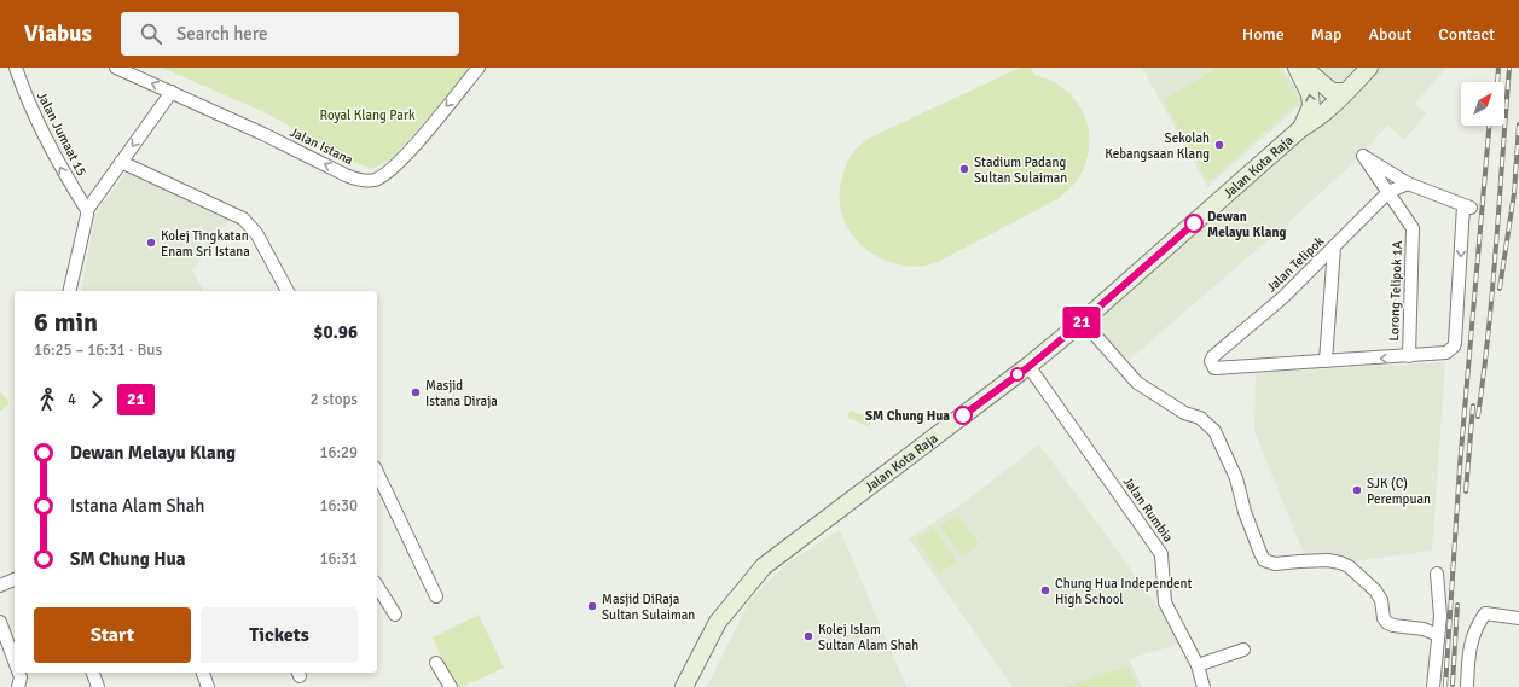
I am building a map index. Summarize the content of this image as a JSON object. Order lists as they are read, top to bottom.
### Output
{
  "streets": {
    "main road": ["Jalan Kota Raja"],
    "street": [
      "Jalan Jumaat 15",
      "Jalan Istana",
      "Jalan Telipok",
      "Lorong Telipok 1A",
      "Jalan Rumbia"
    ]
  },
  "crossings": [
    ["Jalan Kota Raja", "Jalan Rumbia"],
    ["Jalan Telipok", "Lorong Telipok 1A"]
  ],
  "one_way": ["Jalan Jumaat 15", "Jalan Istana"],
  "parks": ["Royal Klang Park"],
  "places": [
    "Sekolah Kebangsaan Klang",
    "Stadium Padang Sultan Sulaiman",
    "Dewan Melayu Klang",
    "Kolej Tingkatan Enam Sri Istana",
    "Masjid Istana Diraja",
    "SM Chung Hua",
    "SJK (C) Perempuan",
    "Chung Hua Independent High School",
    "Masjid DiRaja Sultan Sulaiman",
    "Kolej Islam Sultan Alam Shah"
  ],
  "lines": ["bus line 21"],
  "north": "top right",
  "page": {
    "header": "Viabus",
    "search": "Search here",
    "nav": [
      "Home",
      "Map",
      "About",
      "Contact"
    ],
    "on_map": "21",
    "heading": ["6 min", "16:25 – 16:31 · Bus", "$0.96"],
    "legs": ["4", "21", "2 stops"],
    "list": [
      {
        "name": "Dewan Melayu Klang",
        "value": "16:29"
      },
      {
        "name": "Istana Alam Shah",
        "value": "16:30"
      },
      {
        "name": "SM Chung Hua",
        "value": "16:31"
      }
    ],
    "buttons": ["Start", "Tickets"]
  }
}
